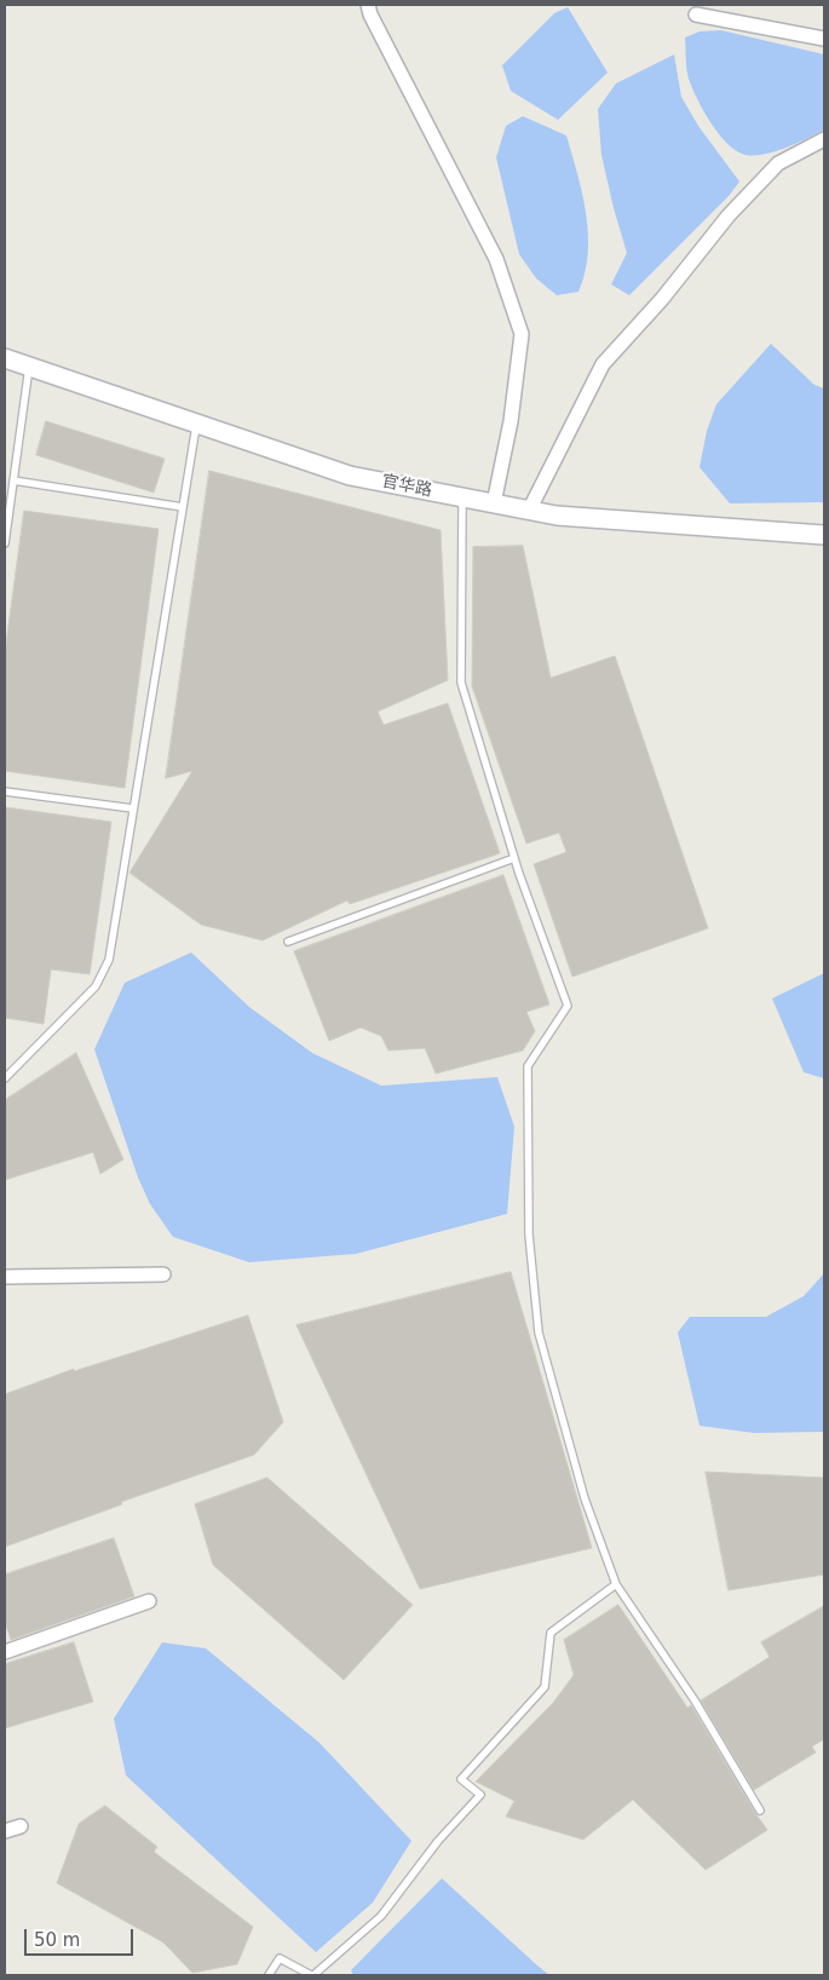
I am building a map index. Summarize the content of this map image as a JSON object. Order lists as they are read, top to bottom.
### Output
{
  "streets": {
    "main road": ["官华路"]
  },
  "scale_bar": "50 m"
}
